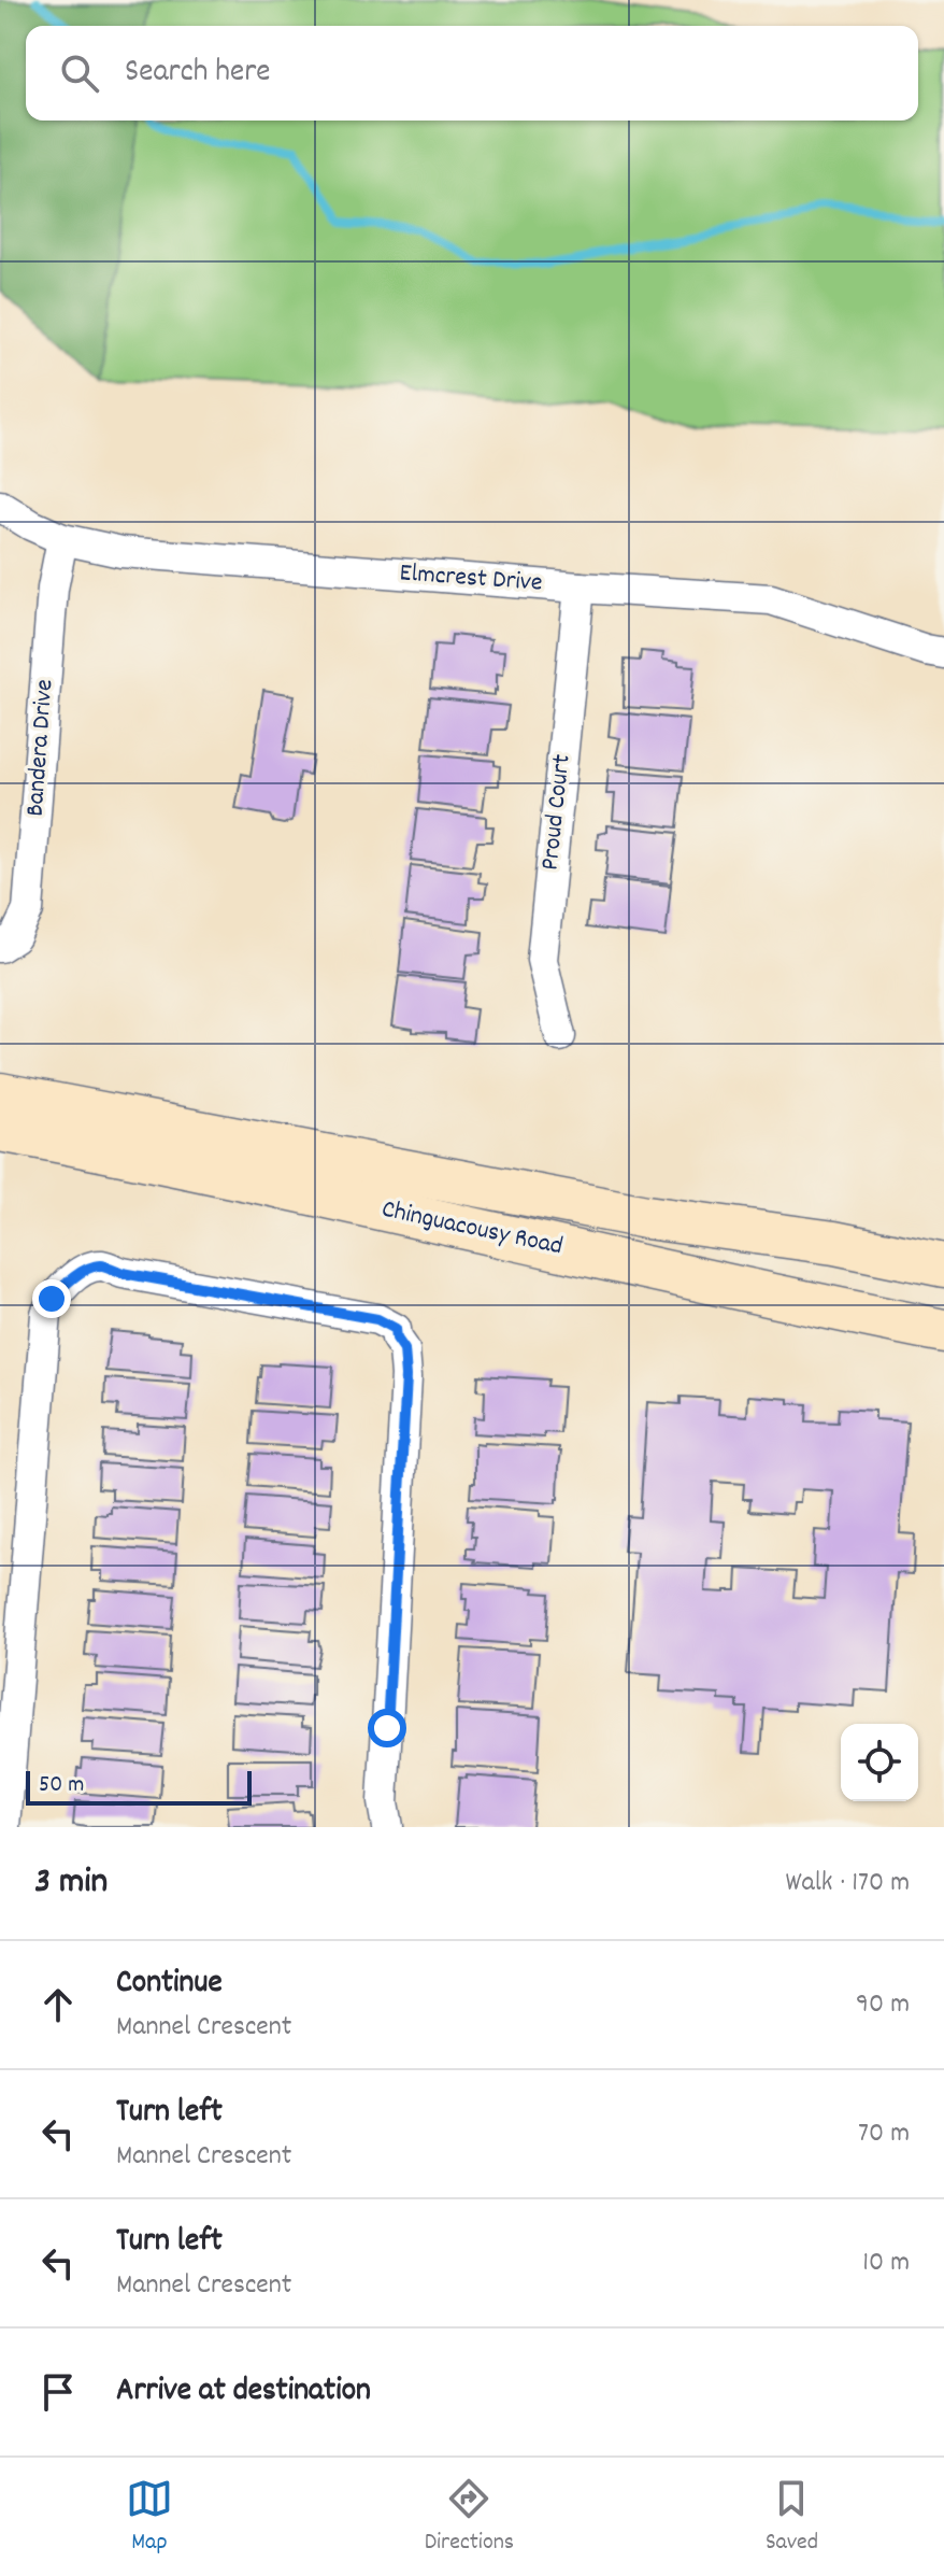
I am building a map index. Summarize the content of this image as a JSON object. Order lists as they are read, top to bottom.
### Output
{
  "streets": {
    "main road": ["Chinguacousy Road"],
    "street": ["Elmcrest Drive", "Bandera Drive", "Proud Court"]
  },
  "crossings": [
    ["Elmcrest Drive", "Bandera Drive"],
    ["Elmcrest Drive", "Proud Court"]
  ],
  "scale_bar": "50 m",
  "page": {
    "search": "Search here",
    "scale": "50 m",
    "heading": ["3 min", "Walk · 170 m"],
    "list": [
      ["Continue", "Mannel Crescent", "90 m"],
      ["Turn left", "Mannel Crescent", "70 m"],
      ["Turn left", "Mannel Crescent", "10 m"],
      "Arrive at destination"
    ],
    "nav": ["Map", "Directions", "Saved"]
  }
}
